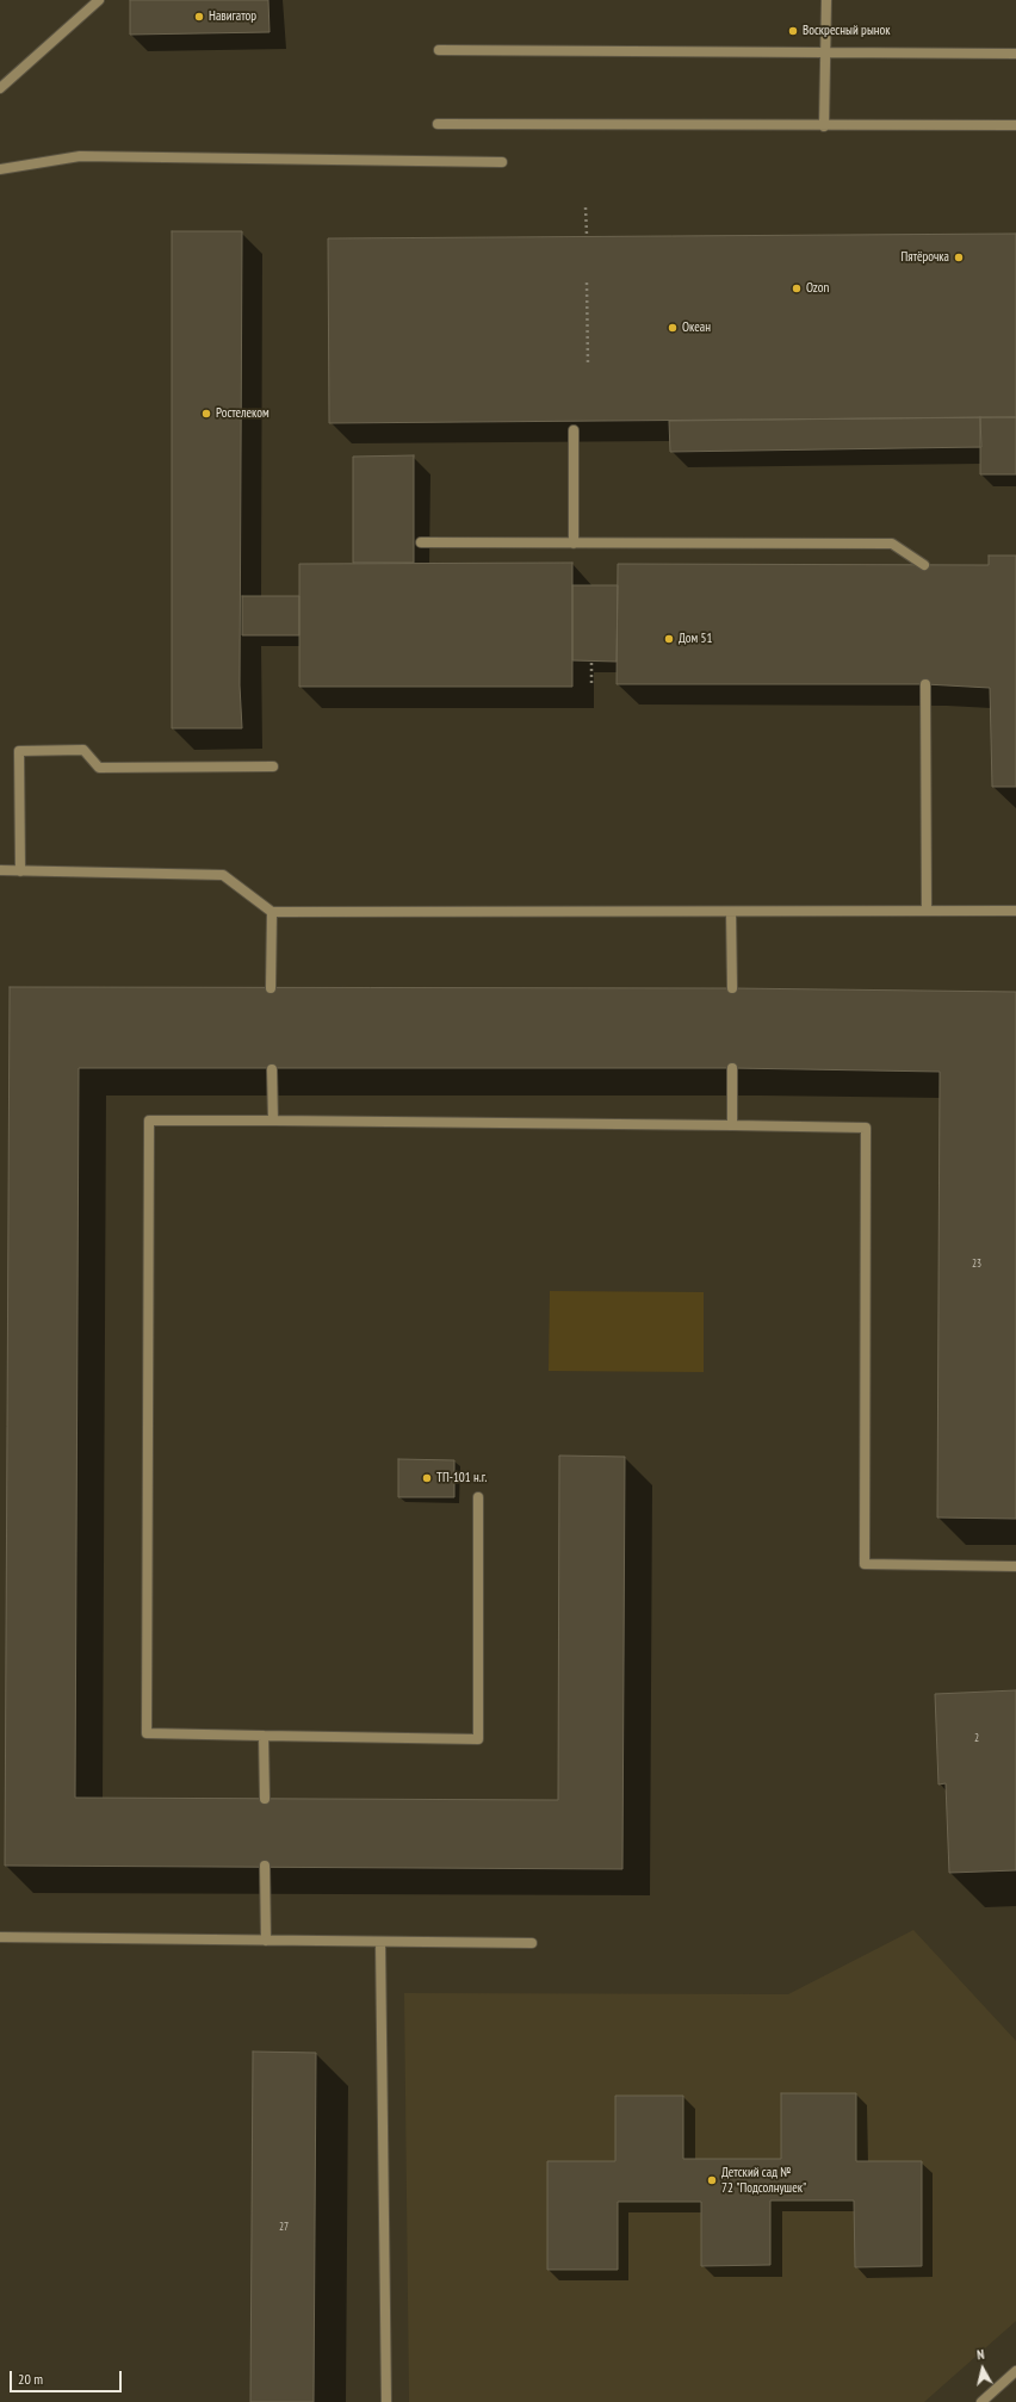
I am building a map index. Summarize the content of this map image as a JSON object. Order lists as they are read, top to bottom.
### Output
{
  "places": [
    "Навигатор",
    "Воскресный рынок",
    "Пятёрочка",
    "Ozon",
    "Океан",
    "Ростелеком",
    "Дом 51",
    "ТП-101 н.г.",
    "Детский сад № 72 \"Подсолнушек\""
  ],
  "house_numbers": ["23", "2", "27"],
  "scale_bar": "20 m",
  "north": "top"
}
